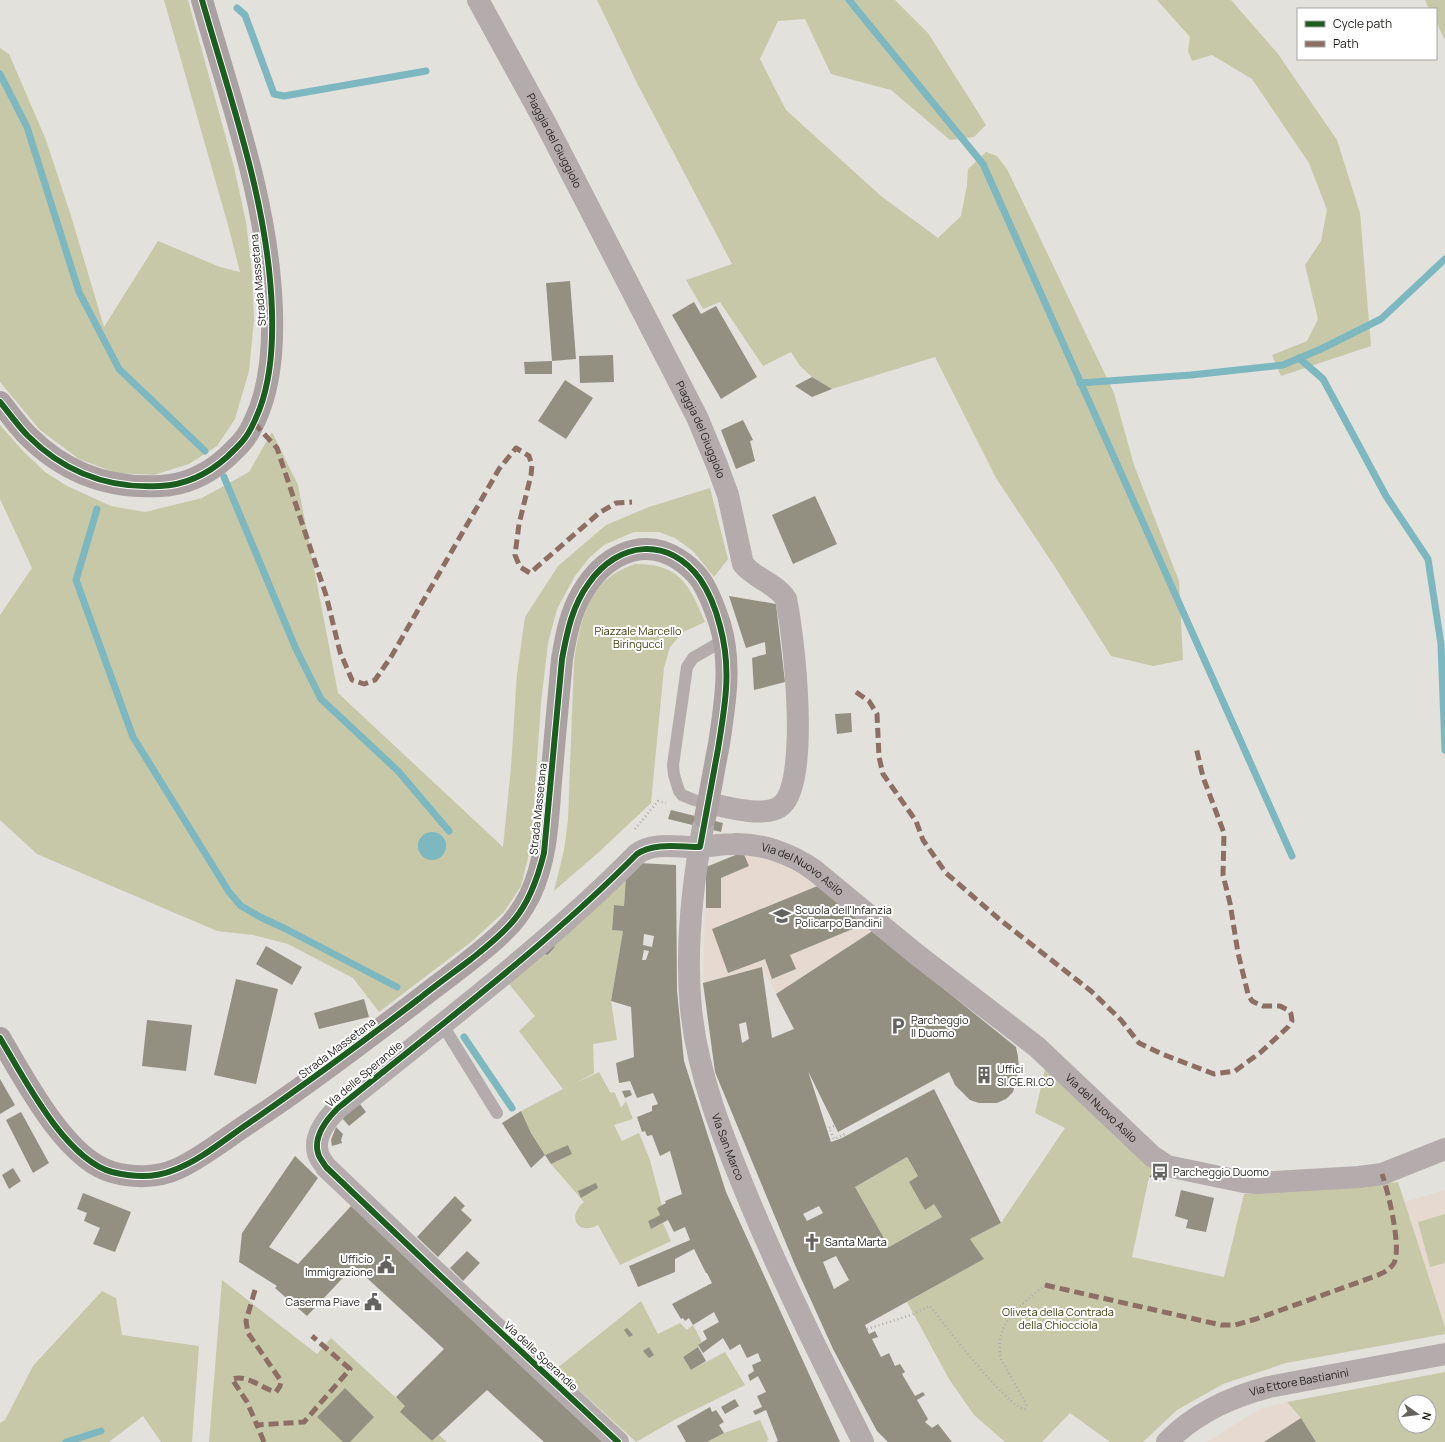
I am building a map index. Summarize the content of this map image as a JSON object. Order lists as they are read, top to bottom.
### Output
{
  "streets": {
    "street": [
      "Piaggia del Giuggiolo",
      "Strada Massetana",
      "Via del Nuovo Asilo",
      "Via delle Sperandie",
      "Via San Marco",
      "Via Ettore Bastianini"
    ]
  },
  "crossings": [
    ["Piaggia del Giuggiolo", "Strada Massetana"],
    ["Piaggia del Giuggiolo", "Via del Nuovo Asilo"],
    ["Piaggia del Giuggiolo", "Via delle Sperandie"],
    ["Piaggia del Giuggiolo", "Via San Marco"],
    ["Strada Massetana", "Via del Nuovo Asilo"],
    ["Strada Massetana", "Via delle Sperandie"],
    ["Strada Massetana", "Via San Marco"],
    ["Via del Nuovo Asilo", "Via delle Sperandie"],
    ["Via del Nuovo Asilo", "Via San Marco"],
    ["Via delle Sperandie", "Via San Marco"]
  ],
  "parks": ["Piazzale Marcello Biringucci", "Oliveta della Contrada della Chiocciola"],
  "places": {
    "school or university": ["Scuola dell'Infanzia Policarpo Bandini"],
    "parking": ["Parcheggio Il Duomo"],
    "building": ["Uffici SI.GE.RI.CO"],
    "bus stop": ["Parcheggio Duomo"],
    "church": ["Santa Marta"],
    "public building": ["Ufficio Immigrazione", "Caserma Piave"]
  },
  "legend": ["Cycle path", "Path"],
  "north": "right"
}
